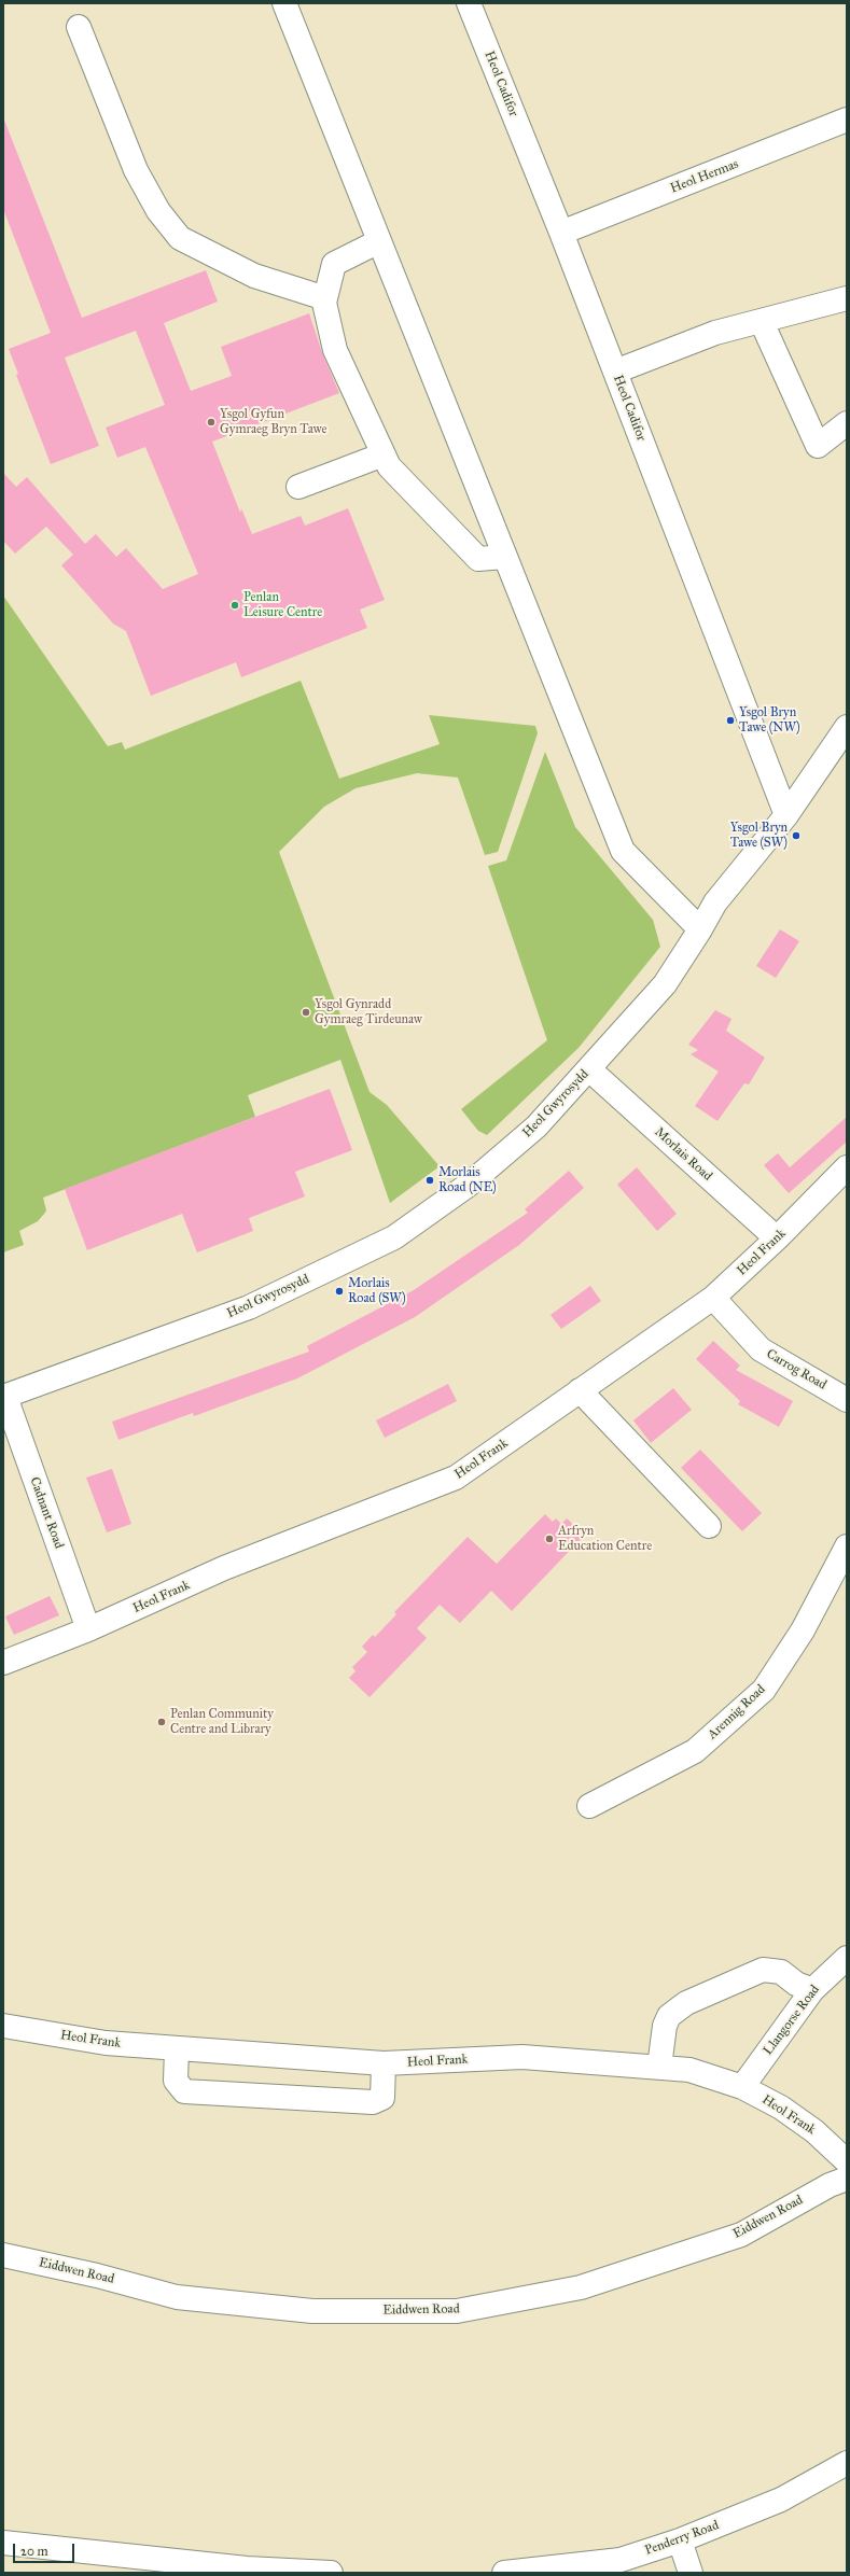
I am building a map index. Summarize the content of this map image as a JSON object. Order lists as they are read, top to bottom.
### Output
{
  "streets": {
    "street": [
      "Heol Cadifor",
      "Heol Hermas",
      "Heol Gwyrosydd",
      "Morlais Road",
      "Heol Frank",
      "Carrog Road",
      "Cadnant Road",
      "Arennig Road",
      "Llangorse Road",
      "Eiddwen Road",
      "Penderry Road"
    ]
  },
  "crossings": [
    ["Heol Cadifor", "Heol Hermas"],
    ["Heol Cadifor", "Heol Gwyrosydd"],
    ["Heol Gwyrosydd", "Morlais Road"],
    ["Heol Gwyrosydd", "Cadnant Road"],
    ["Morlais Road", "Heol Frank"],
    ["Heol Frank", "Carrog Road"],
    ["Heol Frank", "Cadnant Road"],
    ["Heol Frank", "Llangorse Road"]
  ],
  "places": [
    "Ysgol Gyfun Gymraeg Bryn Tawe",
    "Penlan Leisure Centre",
    "Ysgol Bryn Tawe (NW)",
    "Ysgol Bryn Tawe (SW)",
    "Ysgol Gynradd Gymraeg Tirdeunaw",
    "Morlais Road (NE)",
    "Morlais Road (SW)",
    "Arfryn Education Centre",
    "Penlan Community Centre and Library"
  ],
  "scale_bar": "20 m"
}
